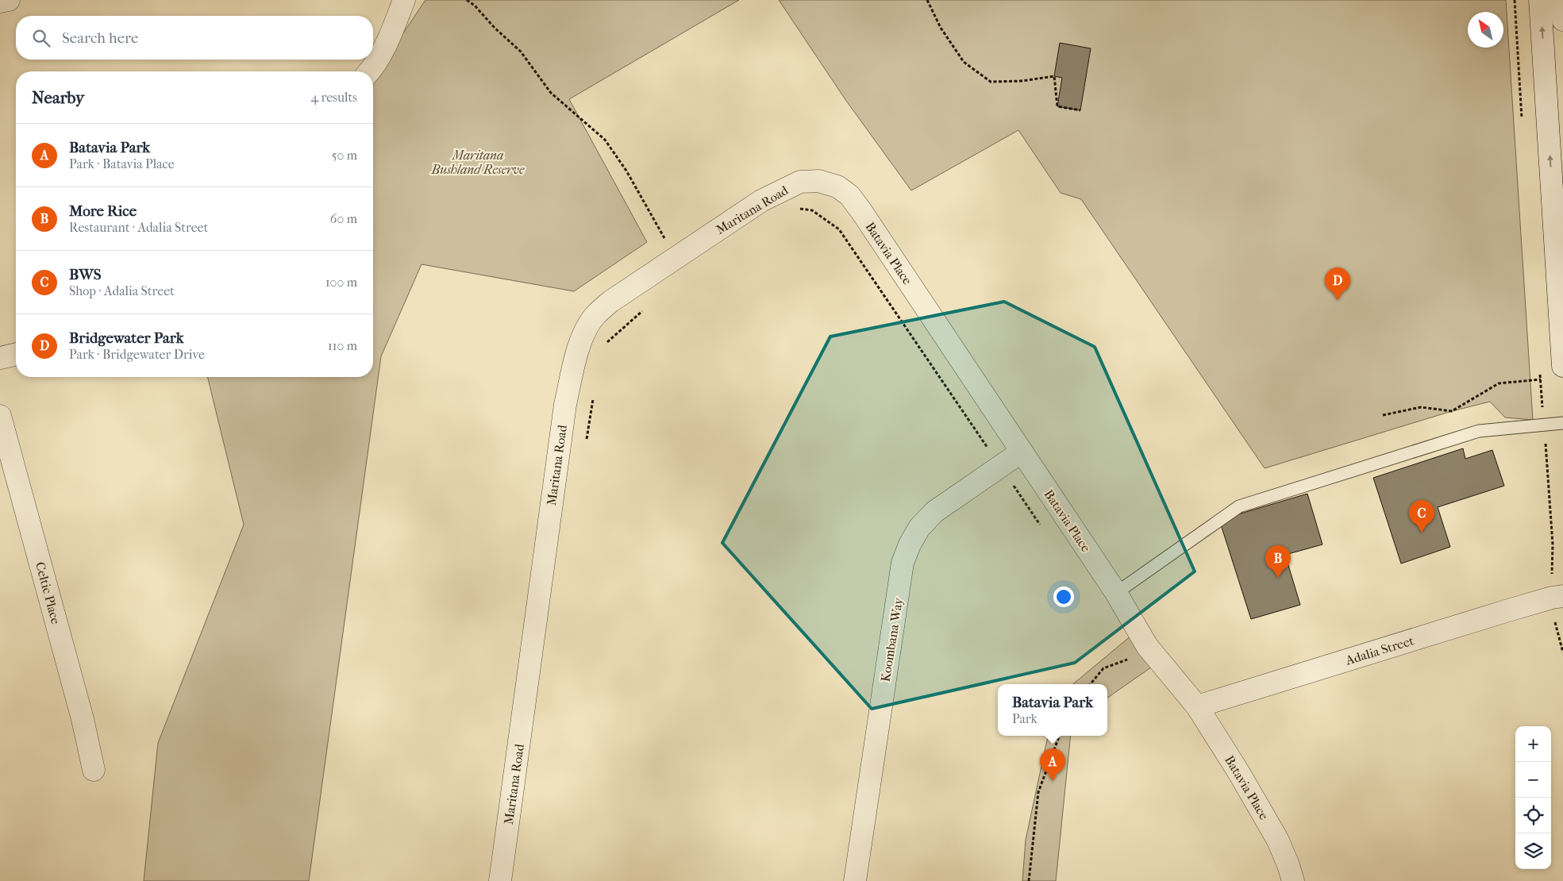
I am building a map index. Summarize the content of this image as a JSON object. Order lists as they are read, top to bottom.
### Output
{
  "streets": {
    "street": [
      "Maritana Road",
      "Batavia Place",
      "Celtic Place",
      "Koombana Way",
      "Adalia Street"
    ]
  },
  "crossings": [
    ["Maritana Road", "Batavia Place"],
    ["Batavia Place", "Koombana Way"],
    ["Batavia Place", "Adalia Street"]
  ],
  "parks": ["Maritana Bushland Reserve"],
  "north": "top left",
  "page": {
    "search": "Search here",
    "heading": ["Nearby", "4 results"],
    "list": [
      {
        "mark": "A",
        "name": "Batavia Park",
        "note": "Park · Batavia Place",
        "value": "50 m"
      },
      {
        "mark": "B",
        "name": "More Rice",
        "note": "Restaurant · Adalia Street",
        "value": "60 m"
      },
      {
        "mark": "C",
        "name": "BWS",
        "note": "Shop · Adalia Street",
        "value": "100 m"
      },
      {
        "mark": "D",
        "name": "Bridgewater Park",
        "note": "Park · Bridgewater Drive",
        "value": "110 m"
      }
    ],
    "pins": [
      "D",
      "C",
      "B",
      "A"
    ],
    "popup": ["Batavia Park", "Park"],
    "map_buttons": ["+", "−"]
  }
}
